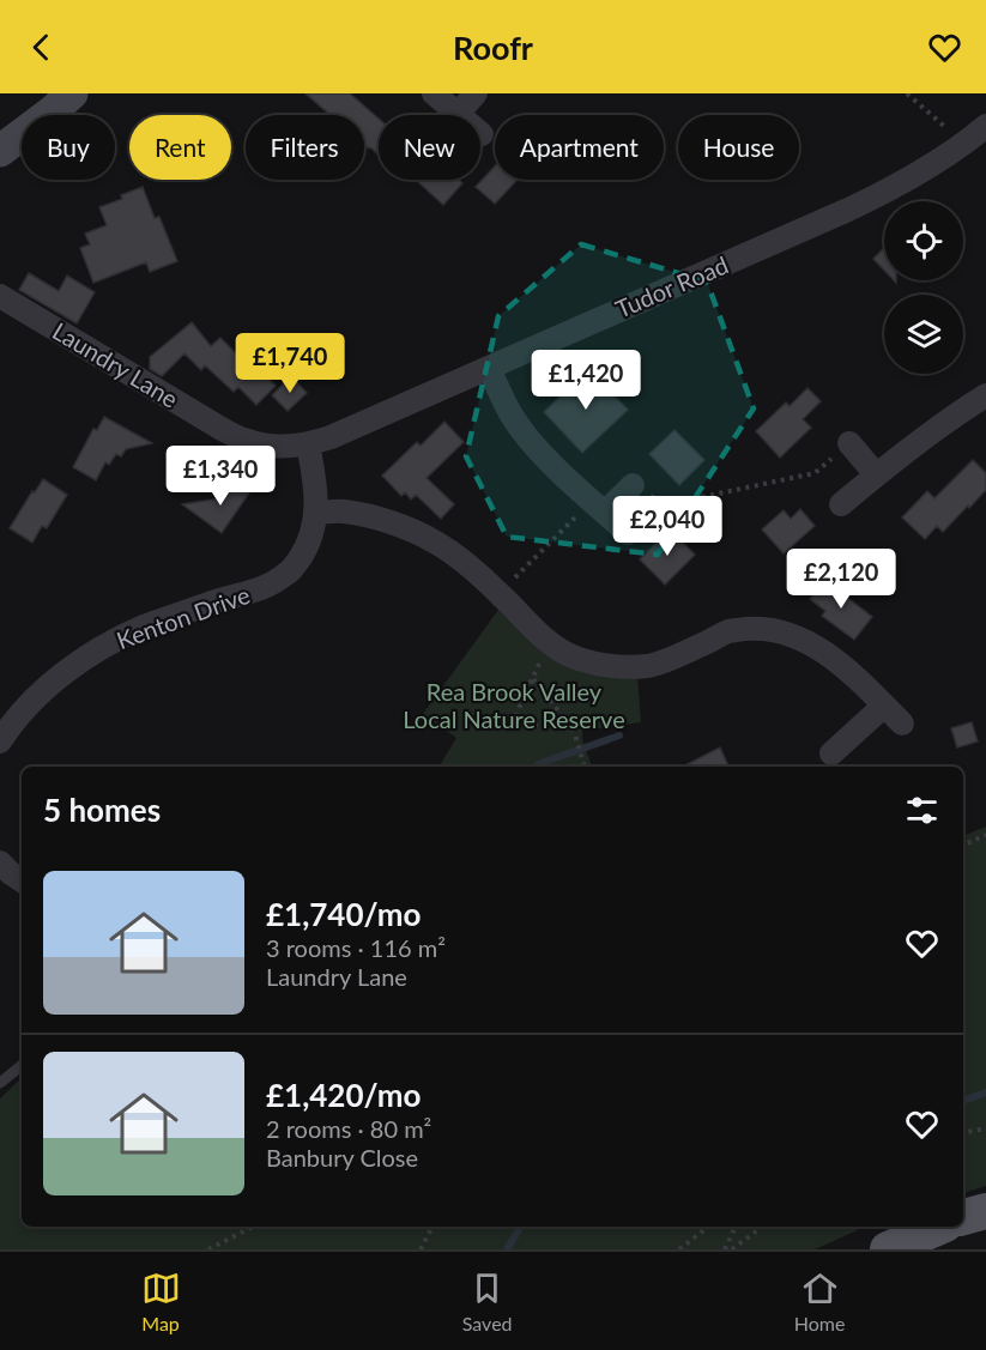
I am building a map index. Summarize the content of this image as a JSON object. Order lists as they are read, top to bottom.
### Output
{
  "streets": {
    "street": ["Tudor Road", "Laundry Lane", "Kenton Drive"]
  },
  "crossings": [
    ["Tudor Road", "Laundry Lane"]
  ],
  "parks": ["Rea Brook Valley Local Nature Reserve"],
  "page": {
    "header": "Roofr",
    "chip": [
      "Buy",
      "Rent",
      "Filters",
      "New",
      "Apartment",
      "House"
    ],
    "price": [
      "£1,740",
      "£1,420",
      "£1,340",
      "£2,040",
      "£2,120"
    ],
    "heading": "5 homes",
    "list": [
      {
        "name": "£1,740/mo",
        "note": "3 rooms · 116 m² · Laundry Lane"
      },
      {
        "name": "£1,420/mo",
        "note": "2 rooms · 80 m² · Banbury Close"
      }
    ],
    "tabs": ["Map", "Saved", "Home"]
  }
}
